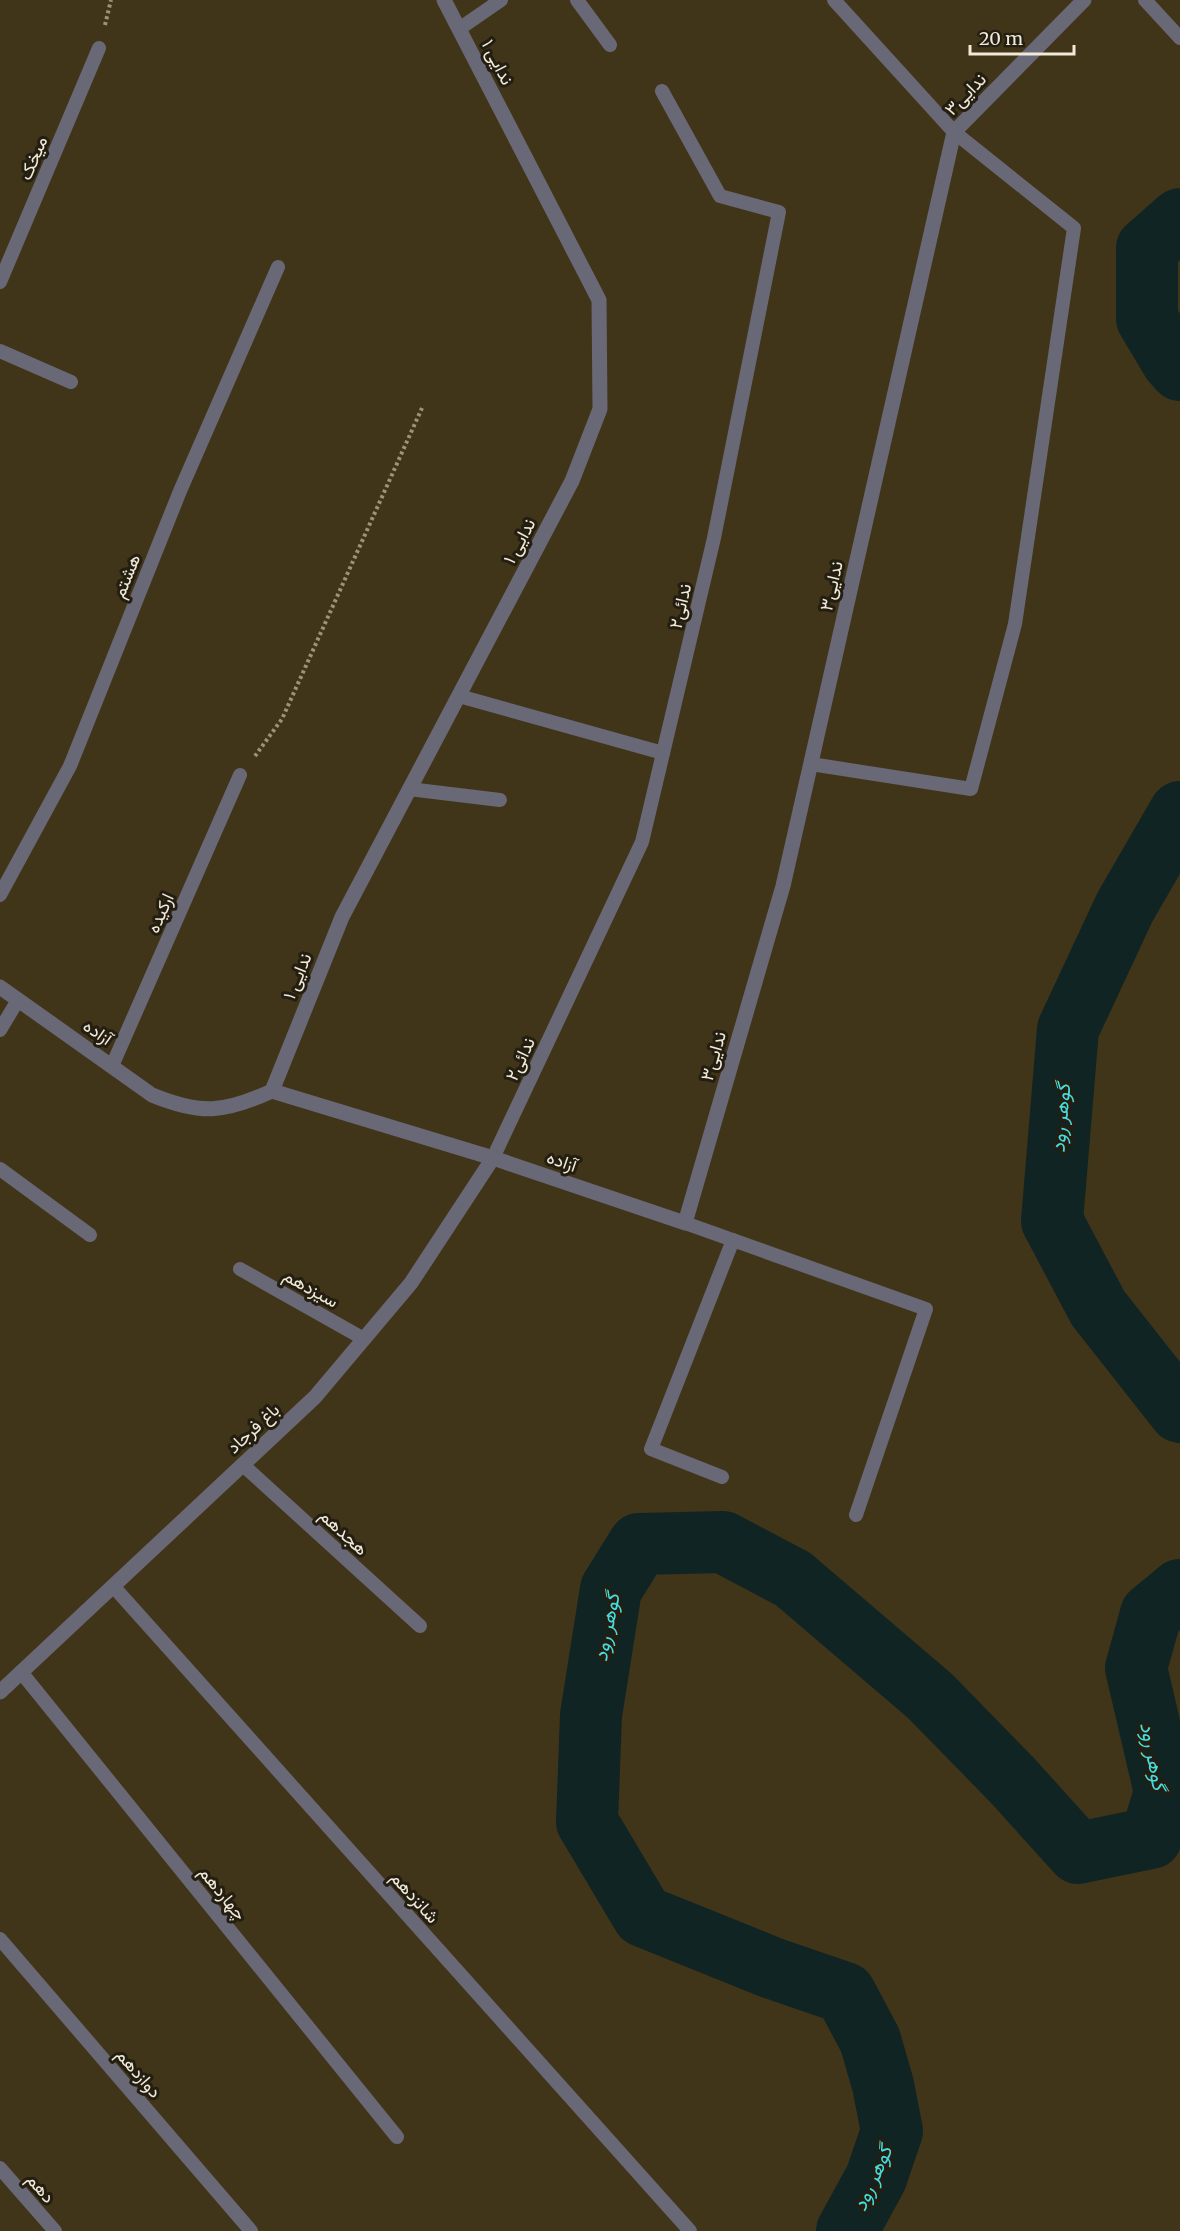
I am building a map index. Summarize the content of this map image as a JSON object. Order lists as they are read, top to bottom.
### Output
{
  "streets": {
    "street": [
      "ندایی ۱",
      "ندایی۳",
      "آزاده",
      "باغ فرجاد"
    ],
    "lane": [
      "میخک",
      "هشتم",
      "ندائی۲",
      "ارکیده",
      "سیزدهم",
      "هجدهم",
      "چهاردهم",
      "شانزدهم",
      "دوازدهم",
      "دهم"
    ]
  },
  "crossings": [
    ["ندایی ۱", "آزاده"],
    ["ندایی۳", "آزاده"],
    ["ندائی۲", "آزاده"],
    ["ندائی۲", "باغ فرجاد"],
    ["ارکیده", "آزاده"],
    ["آزاده", "باغ فرجاد"],
    ["سیزدهم", "باغ فرجاد"],
    ["باغ فرجاد", "هجدهم"],
    ["باغ فرجاد", "چهاردهم"],
    ["باغ فرجاد", "شانزدهم"]
  ],
  "water": ["گوهر رود"],
  "scale_bar": "20 m"
}
